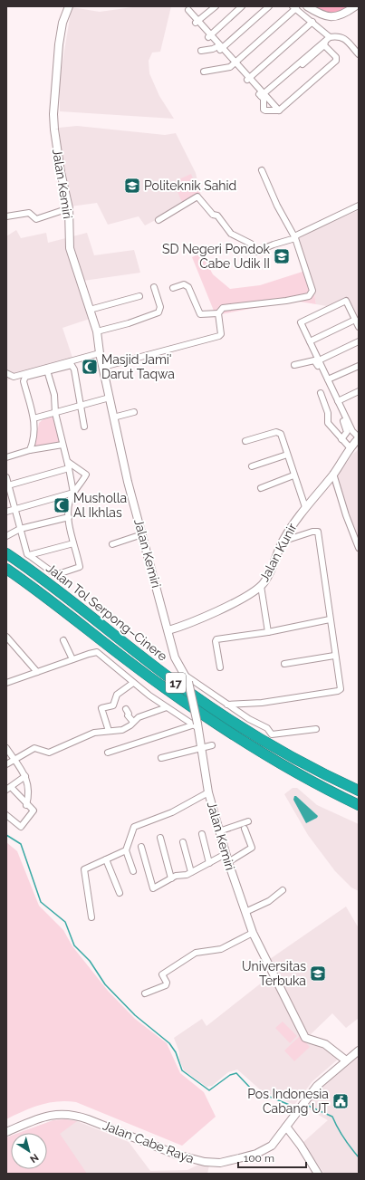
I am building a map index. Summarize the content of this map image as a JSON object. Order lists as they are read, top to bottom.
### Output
{
  "streets": {
    "highway": ["Jalan Tol Serpong–Cinere", "17"],
    "street": ["Jalan Kemiri", "Jalan Kunir", "Jalan Cabe Raya"]
  },
  "crossings": [
    ["Jalan Kemiri", "Jalan Kunir"],
    ["Jalan Kemiri", "Jalan Cabe Raya"]
  ],
  "places": {
    "school or university": ["Politeknik Sahid", "SD Negeri Pondok Cabe Udik II", "Universitas Terbuka"],
    "mosque": ["Masjid Jami' Darut Taqwa", "Musholla Al Ikhlas"],
    "public building": ["Pos Indonesia Cabang UT"]
  },
  "scale_bar": "100 m",
  "north": "bottom right"
}
